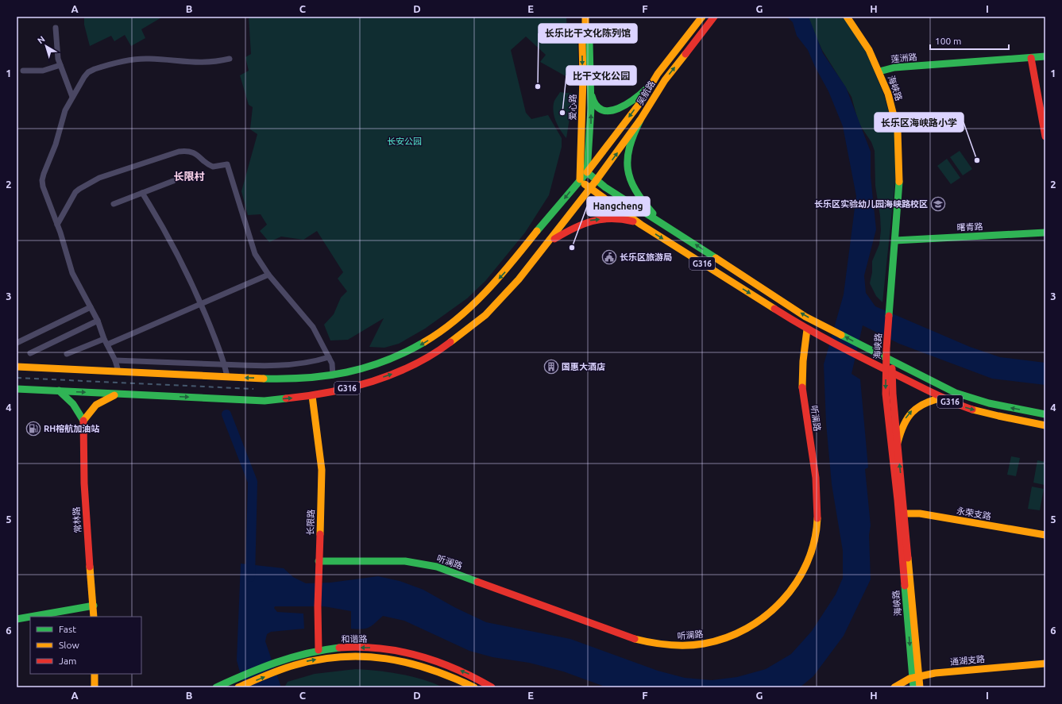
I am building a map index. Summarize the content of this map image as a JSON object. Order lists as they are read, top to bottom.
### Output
{
  "streets": {
    "main road": [
      "莲洲路",
      "海峡路",
      "吴航路",
      "爱心路",
      "曙青路",
      "G316",
      "听澜路",
      "永荣支路",
      "常林路",
      "长限路",
      "和谐路",
      "通湖支路"
    ]
  },
  "crossings": [
    ["莲洲路", "海峡路"],
    ["海峡路", "曙青路"],
    ["海峡路", "G316"],
    ["海峡路", "永荣支路"],
    ["海峡路", "通湖支路"],
    ["吴航路", "G316"],
    ["爱心路", "G316"],
    ["G316", "听澜路"],
    ["G316", "长限路"],
    ["听澜路", "长限路"],
    ["长限路", "和谐路"]
  ],
  "districts": ["长限村"],
  "parks": ["长安公园"],
  "places": {
    "other": [
      "长乐比干文化陈列馆",
      "比干文化公园",
      "长乐区海峡路小学",
      "Hangcheng"
    ],
    "school or university": ["长乐区实验幼儿园海峡路校区"],
    "public building": ["长乐区旅游局"],
    "building": ["国惠大酒店"],
    "fuel station": ["RH榕航加油站"]
  },
  "legend": ["Fast", "Slow", "Jam"],
  "scale_bar": "100 m",
  "north": "top left",
  "grid": {
    "columns": [
      "A",
      "B",
      "C",
      "D",
      "E",
      "F",
      "G",
      "H",
      "I"
    ],
    "rows": [
      "1",
      "2",
      "3",
      "4",
      "5",
      "6"
    ]
  }
}
